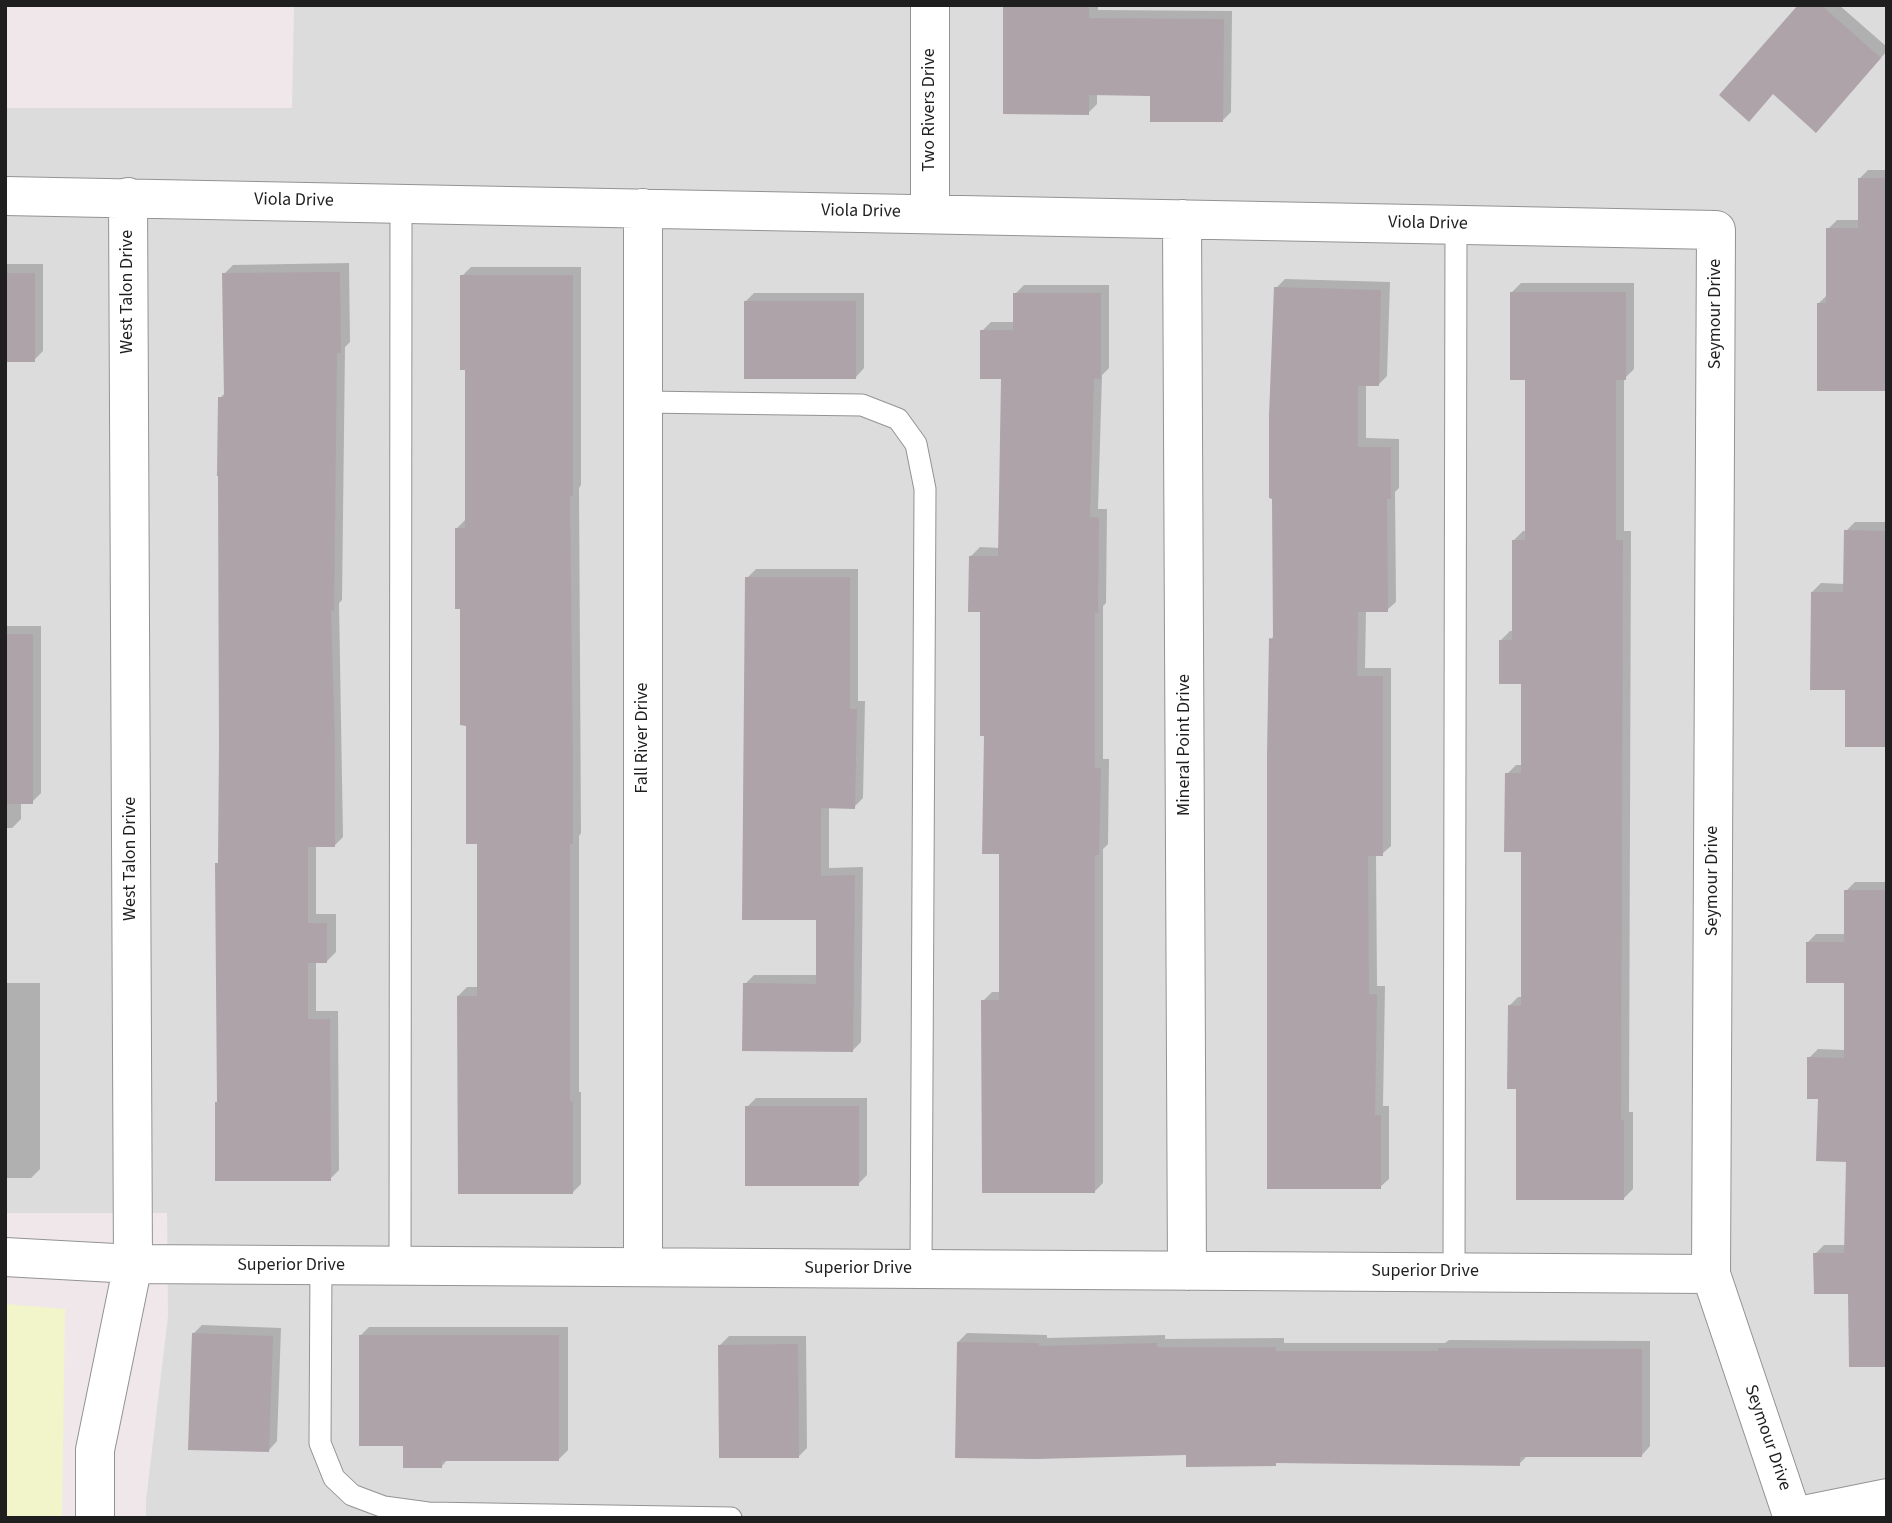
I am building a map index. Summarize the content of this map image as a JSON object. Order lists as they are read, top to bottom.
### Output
{
  "streets": {
    "street": [
      "Two Rivers Drive",
      "Viola Drive",
      "West Talon Drive",
      "Seymour Drive",
      "Fall River Drive",
      "Mineral Point Drive",
      "Superior Drive"
    ]
  },
  "crossings": [
    ["Two Rivers Drive", "Viola Drive"],
    ["Viola Drive", "West Talon Drive"],
    ["Viola Drive", "Seymour Drive"],
    ["Viola Drive", "Fall River Drive"],
    ["Viola Drive", "Mineral Point Drive"],
    ["West Talon Drive", "Superior Drive"],
    ["Seymour Drive", "Superior Drive"],
    ["Fall River Drive", "Superior Drive"],
    ["Mineral Point Drive", "Superior Drive"]
  ]
}
